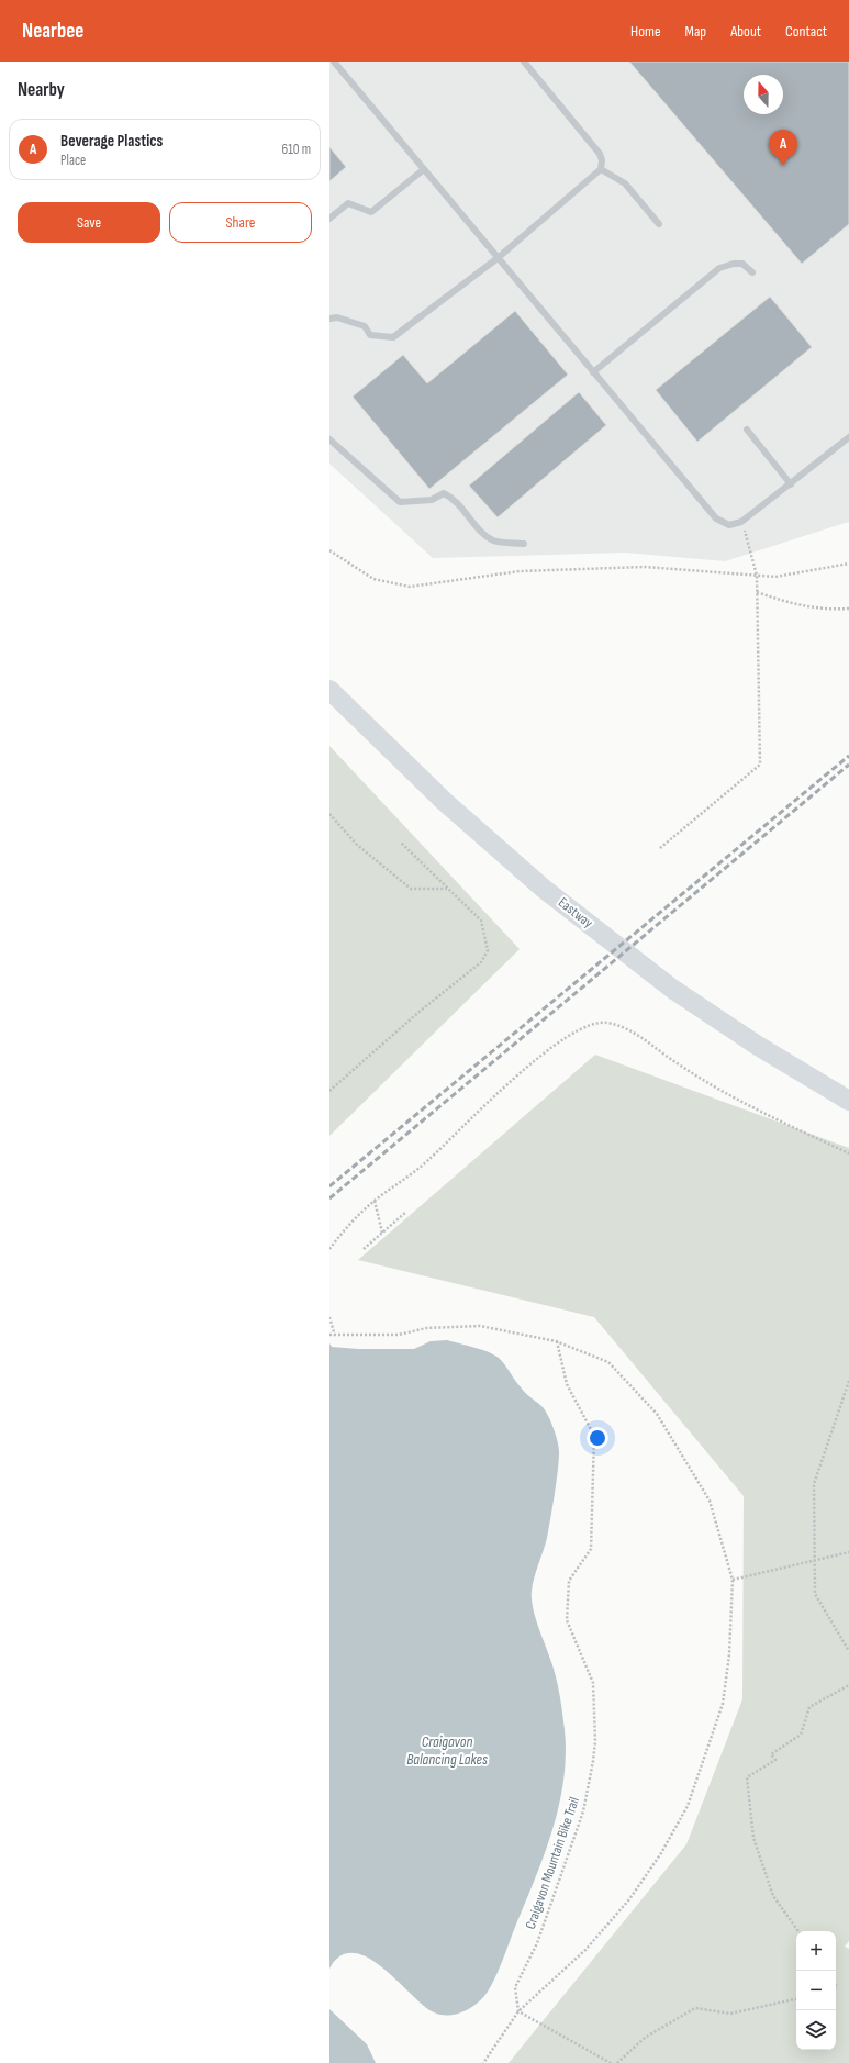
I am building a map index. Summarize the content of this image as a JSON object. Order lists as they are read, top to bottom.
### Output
{
  "streets": {
    "street": ["Eastway"],
    "path": ["Craigavon Mountain Bike Trail"]
  },
  "water": ["Craigavon Balancing Lakes"],
  "north": "top",
  "page": {
    "header": "Nearbee",
    "nav": [
      "Home",
      "Map",
      "About",
      "Contact"
    ],
    "heading": "Nearby",
    "list": [
      {
        "mark": "A",
        "name": "Beverage Plastics",
        "note": "Place",
        "value": "610 m"
      }
    ],
    "pins": "A",
    "buttons": ["Save", "Share"],
    "map_buttons": ["+", "−"]
  }
}
